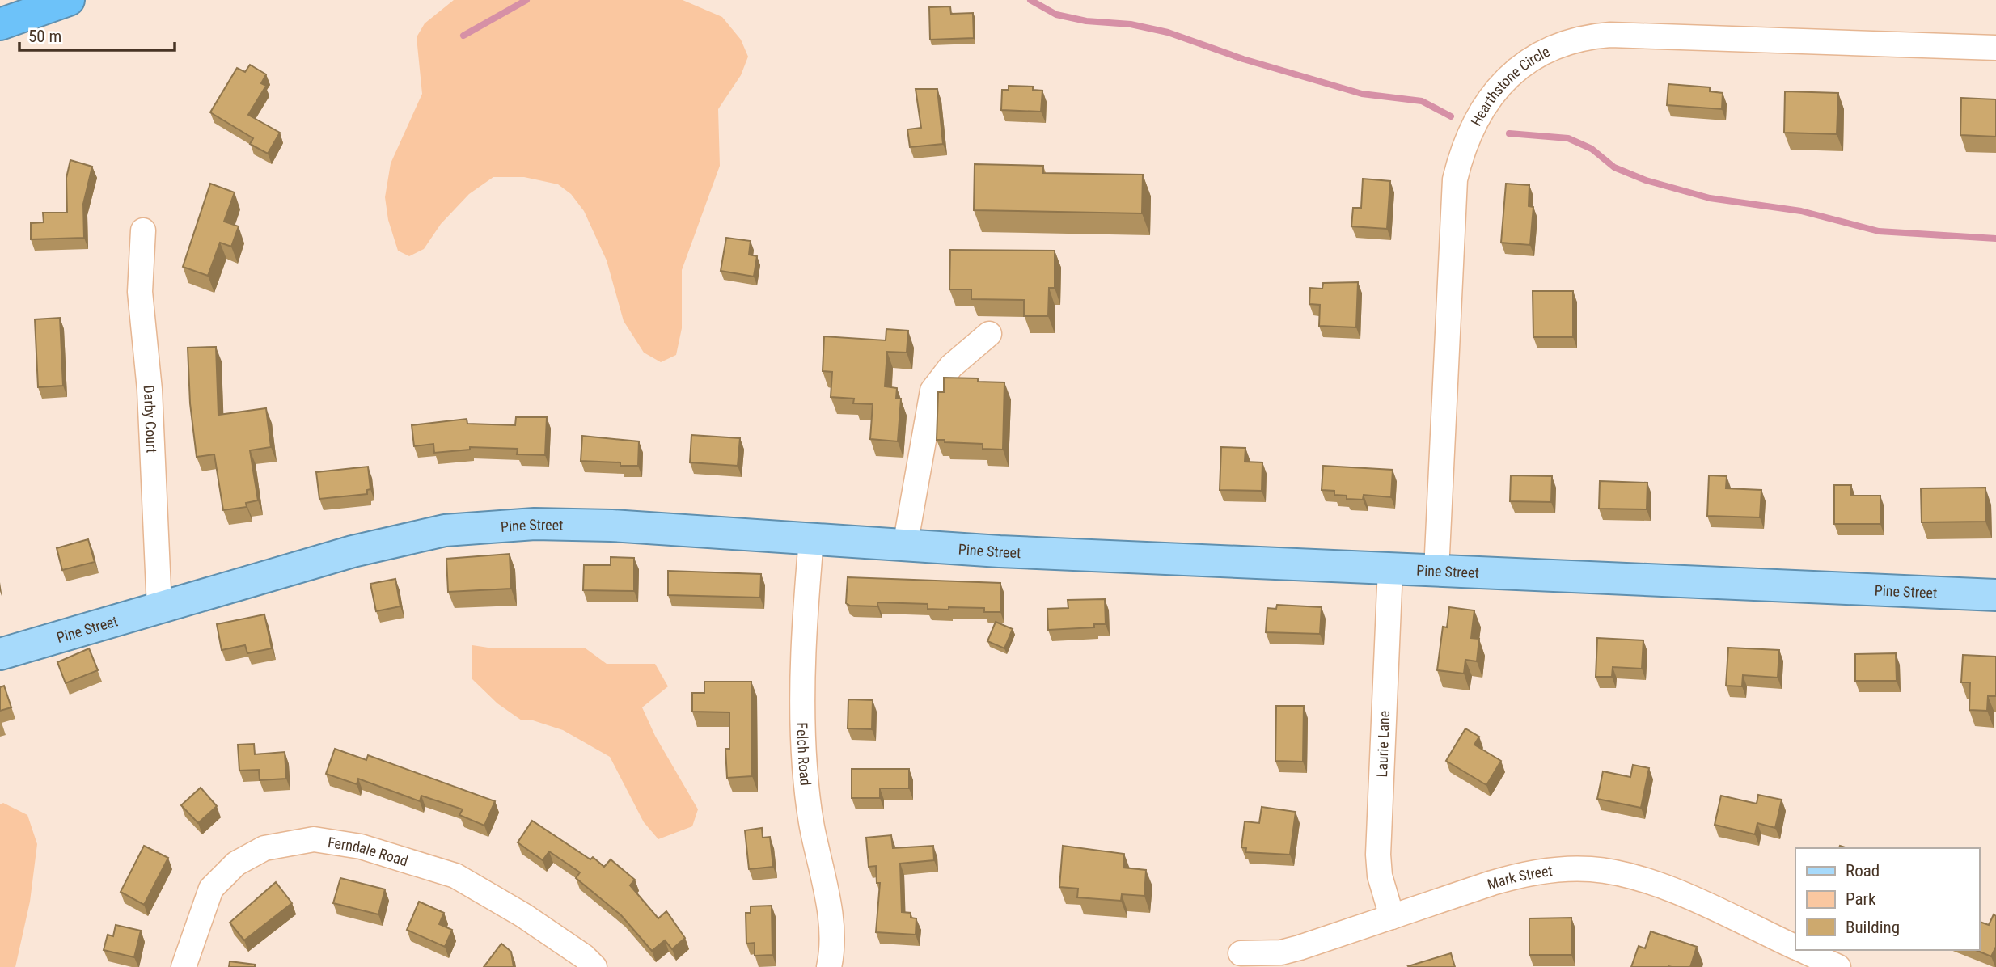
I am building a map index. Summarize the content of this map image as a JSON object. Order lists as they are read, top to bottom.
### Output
{
  "streets": {
    "main road": ["Pine Street"],
    "street": [
      "Hearthstone Circle",
      "Darby Court",
      "Laurie Lane",
      "Felch Road",
      "Ferndale Road",
      "Mark Street"
    ]
  },
  "crossings": [
    ["Hearthstone Circle", "Pine Street"],
    ["Darby Court", "Pine Street"],
    ["Pine Street", "Laurie Lane"],
    ["Pine Street", "Felch Road"],
    ["Laurie Lane", "Mark Street"]
  ],
  "legend": ["Road", "Park", "Building"],
  "scale_bar": "50 m"
}
